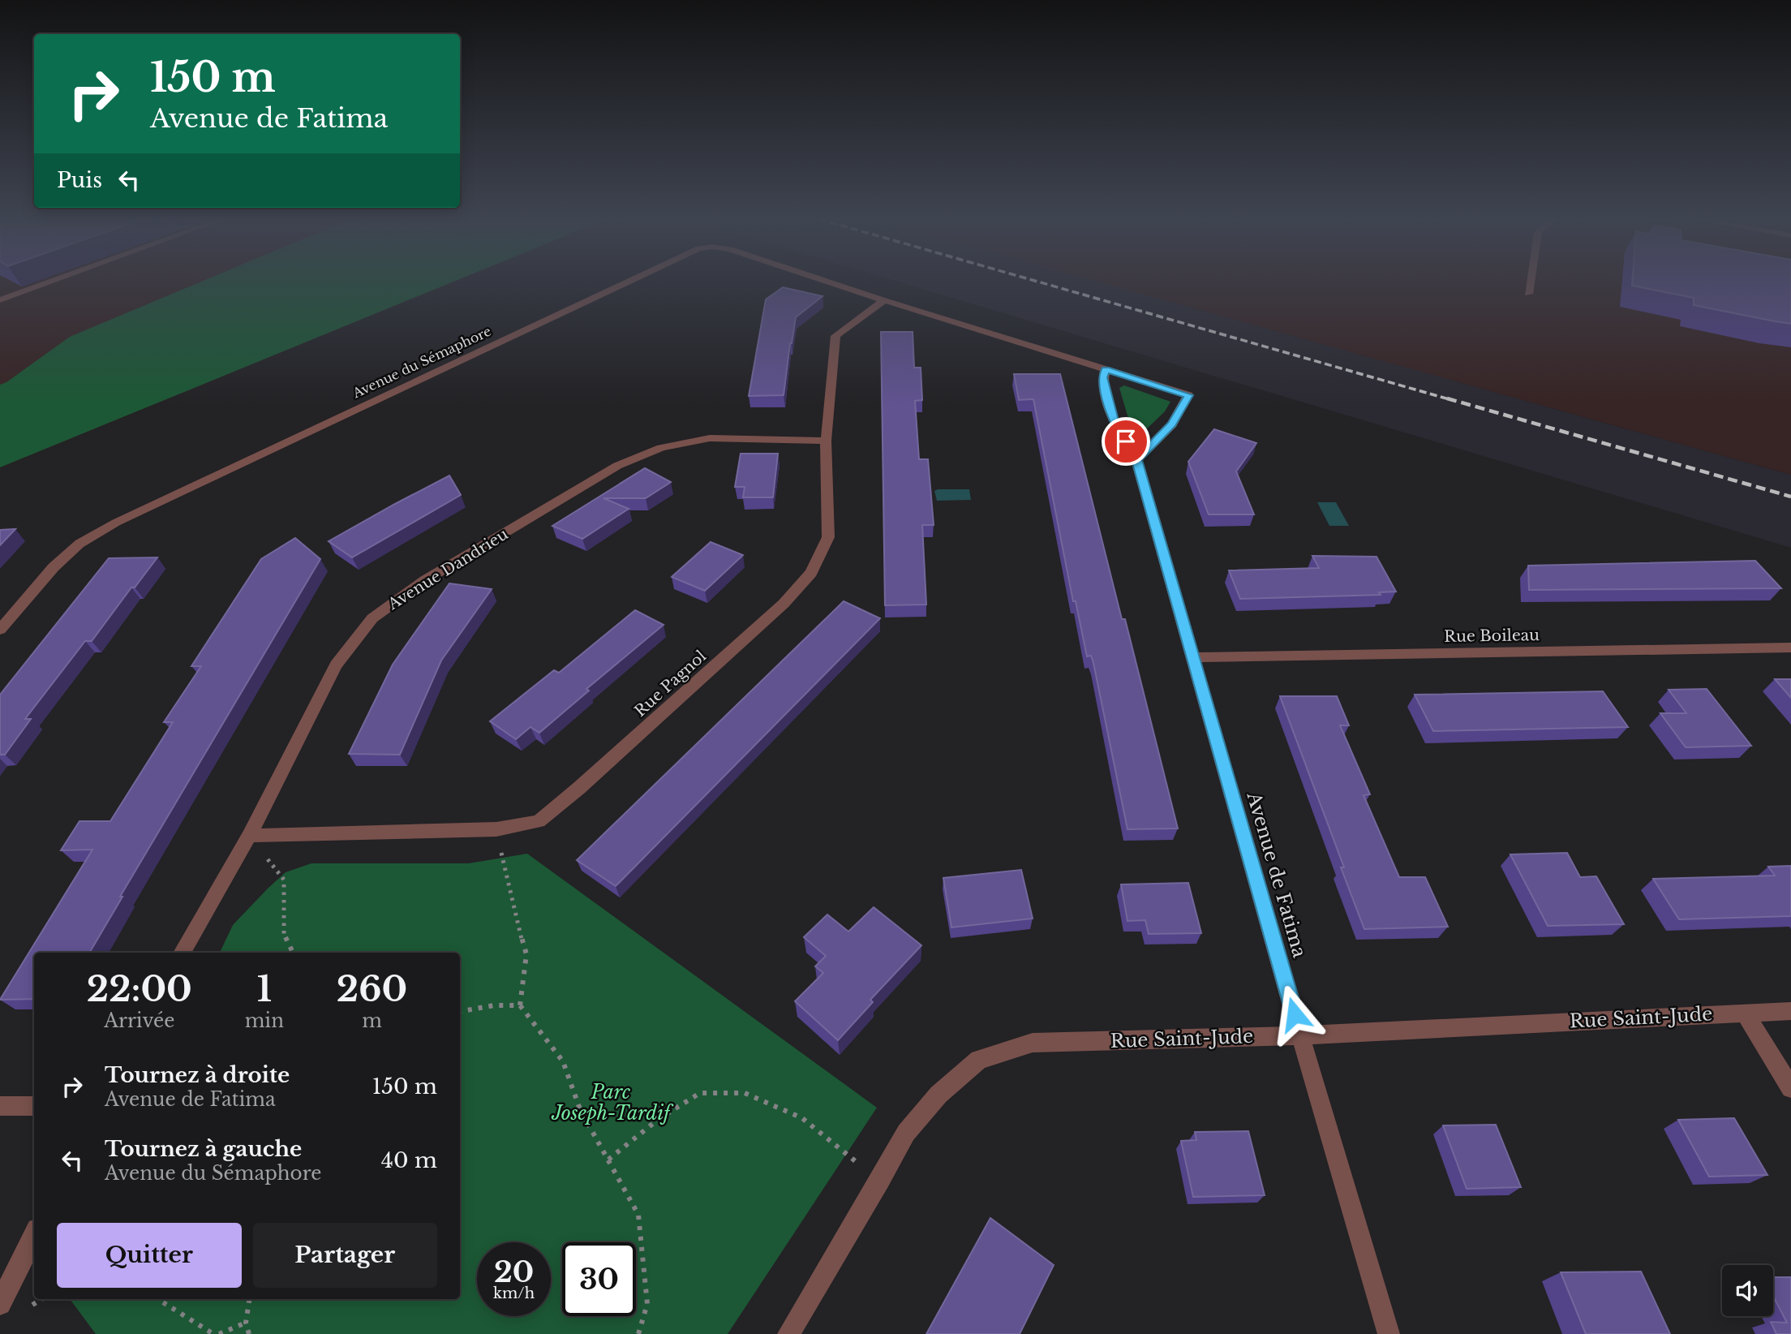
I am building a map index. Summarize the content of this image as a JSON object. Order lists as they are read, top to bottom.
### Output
{
  "streets": {
    "street": [
      "Avenue du Sémaphore",
      "Avenue Dandrieu",
      "Rue Boileau",
      "Rue Pagnol",
      "Avenue de Fatima",
      "Rue Saint-Jude"
    ]
  },
  "crossings": [
    ["Avenue du Sémaphore", "Rue Pagnol"],
    ["Avenue du Sémaphore", "Avenue de Fatima"],
    ["Avenue Dandrieu", "Rue Pagnol"],
    ["Rue Boileau", "Avenue de Fatima"],
    ["Avenue de Fatima", "Rue Saint-Jude"]
  ],
  "parks": ["Parc Joseph-Tardif"],
  "page": {
    "turn": ["150 m", "Avenue de Fatima"],
    "then": "Puis",
    "eta": [
      "22:00",
      "Arrivée",
      "1",
      "min",
      "260",
      "m"
    ],
    "list": [
      {
        "name": "Tournez à droite",
        "note": "Avenue de Fatima",
        "value": "150 m"
      },
      {
        "name": "Tournez à gauche",
        "note": "Avenue du Sémaphore",
        "value": "40 m"
      }
    ],
    "buttons": ["Quitter", "Partager"],
    "speed": "20 km/h",
    "limit": "30"
  }
}
